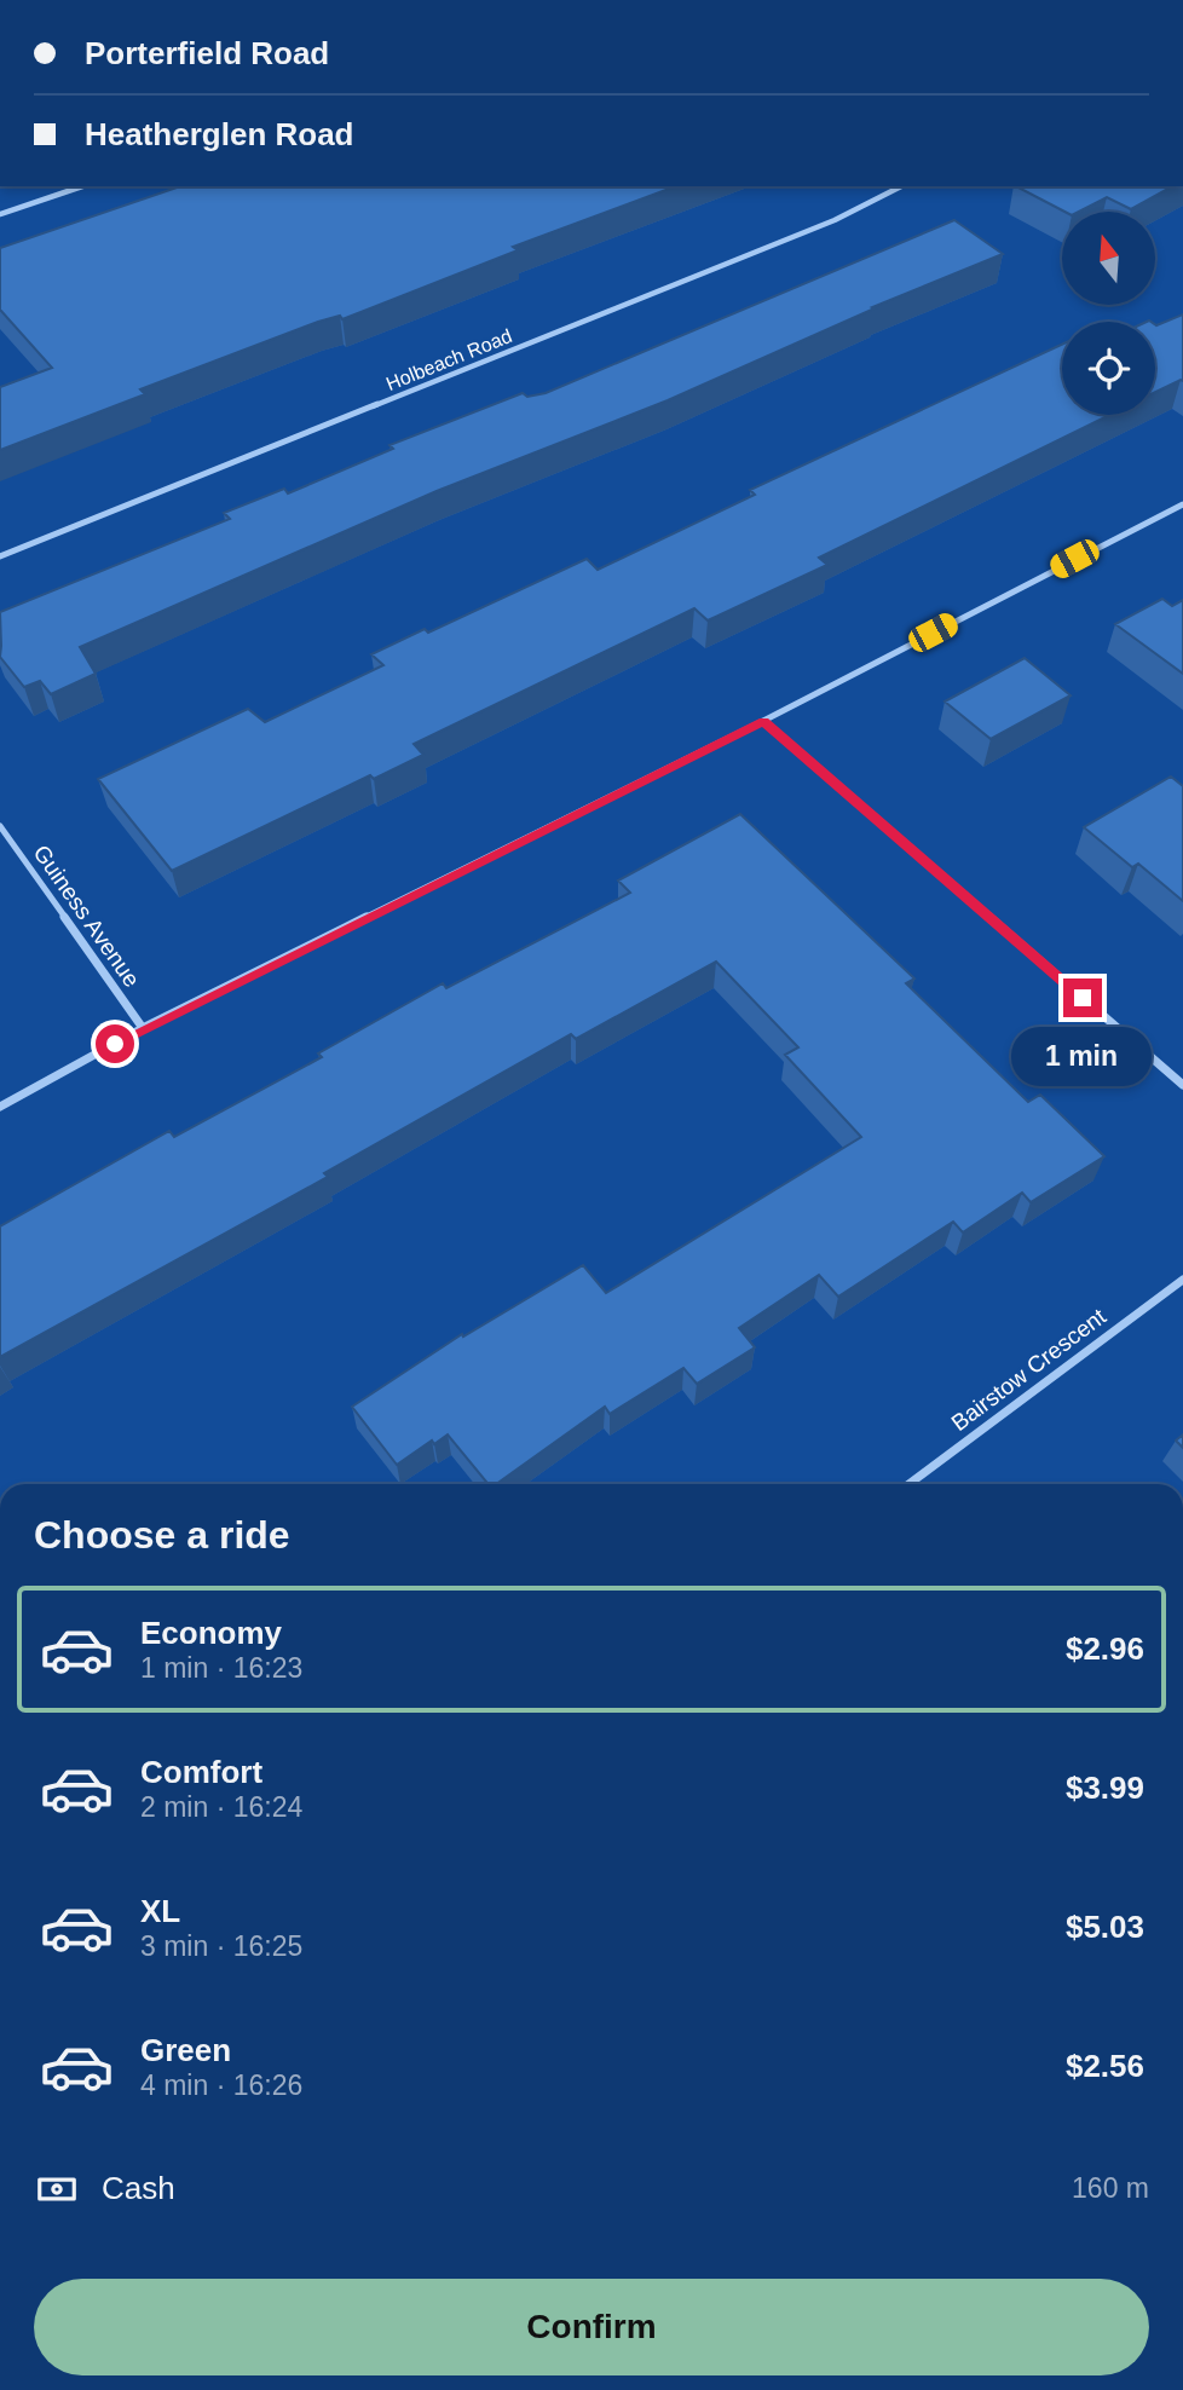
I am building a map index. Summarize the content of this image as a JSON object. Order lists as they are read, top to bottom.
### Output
{
  "streets": {
    "street": ["Holbeach Road", "Guiness Avenue", "Bairstow Crescent"]
  },
  "north": "top",
  "page": {
    "banner": ["Porterfield Road", "Heatherglen Road"],
    "bubble": "1 min",
    "heading": "Choose a ride",
    "list": [
      {
        "name": "Economy",
        "note": "1 min · 16:23",
        "value": "$2.96"
      },
      {
        "name": "Comfort",
        "note": "2 min · 16:24",
        "value": "$3.99"
      },
      {
        "name": "XL",
        "note": "3 min · 16:25",
        "value": "$5.03"
      },
      {
        "name": "Green",
        "note": "4 min · 16:26",
        "value": "$2.56"
      }
    ],
    "pay": ["Cash", "160 m"],
    "buttons": "Confirm"
  }
}
